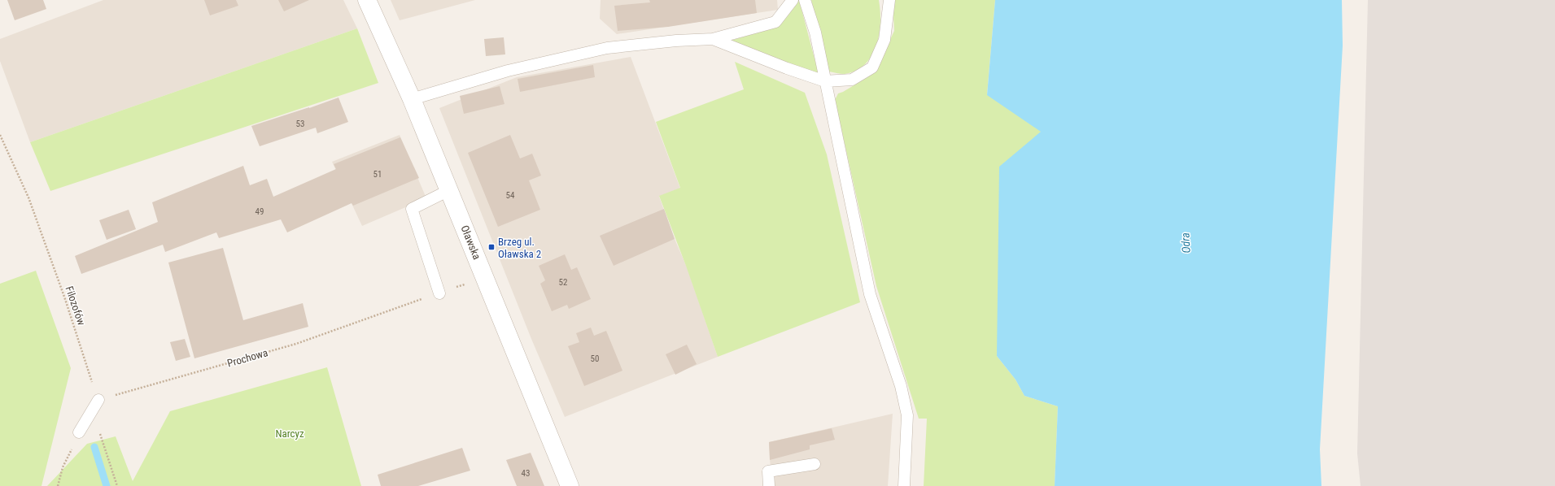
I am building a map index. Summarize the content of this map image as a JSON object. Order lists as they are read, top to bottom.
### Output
{
  "streets": {
    "street": ["Oławska"],
    "path": ["Filozofów", "Prochowa"]
  },
  "crossings": [
    ["Oławska", "Prochowa"],
    ["Filozofów", "Prochowa"]
  ],
  "water": ["Odra"],
  "parks": ["Narcyz"],
  "places": {
    "transit": ["Brzeg ul. Oławska 2"]
  },
  "house_numbers": [
    "53",
    "51",
    "54",
    "49",
    "52",
    "50",
    "43"
  ]
}
